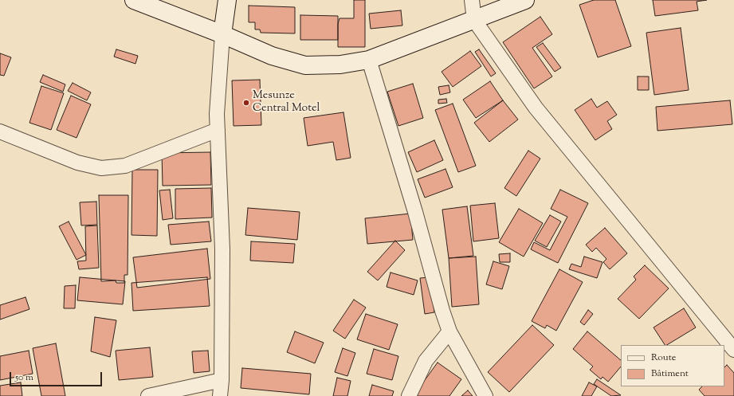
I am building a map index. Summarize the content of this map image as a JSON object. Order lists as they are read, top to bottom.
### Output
{
  "places": ["Mesunze Central Motel"],
  "legend": ["Route", "Bâtiment"],
  "scale_bar": "50 m"
}
